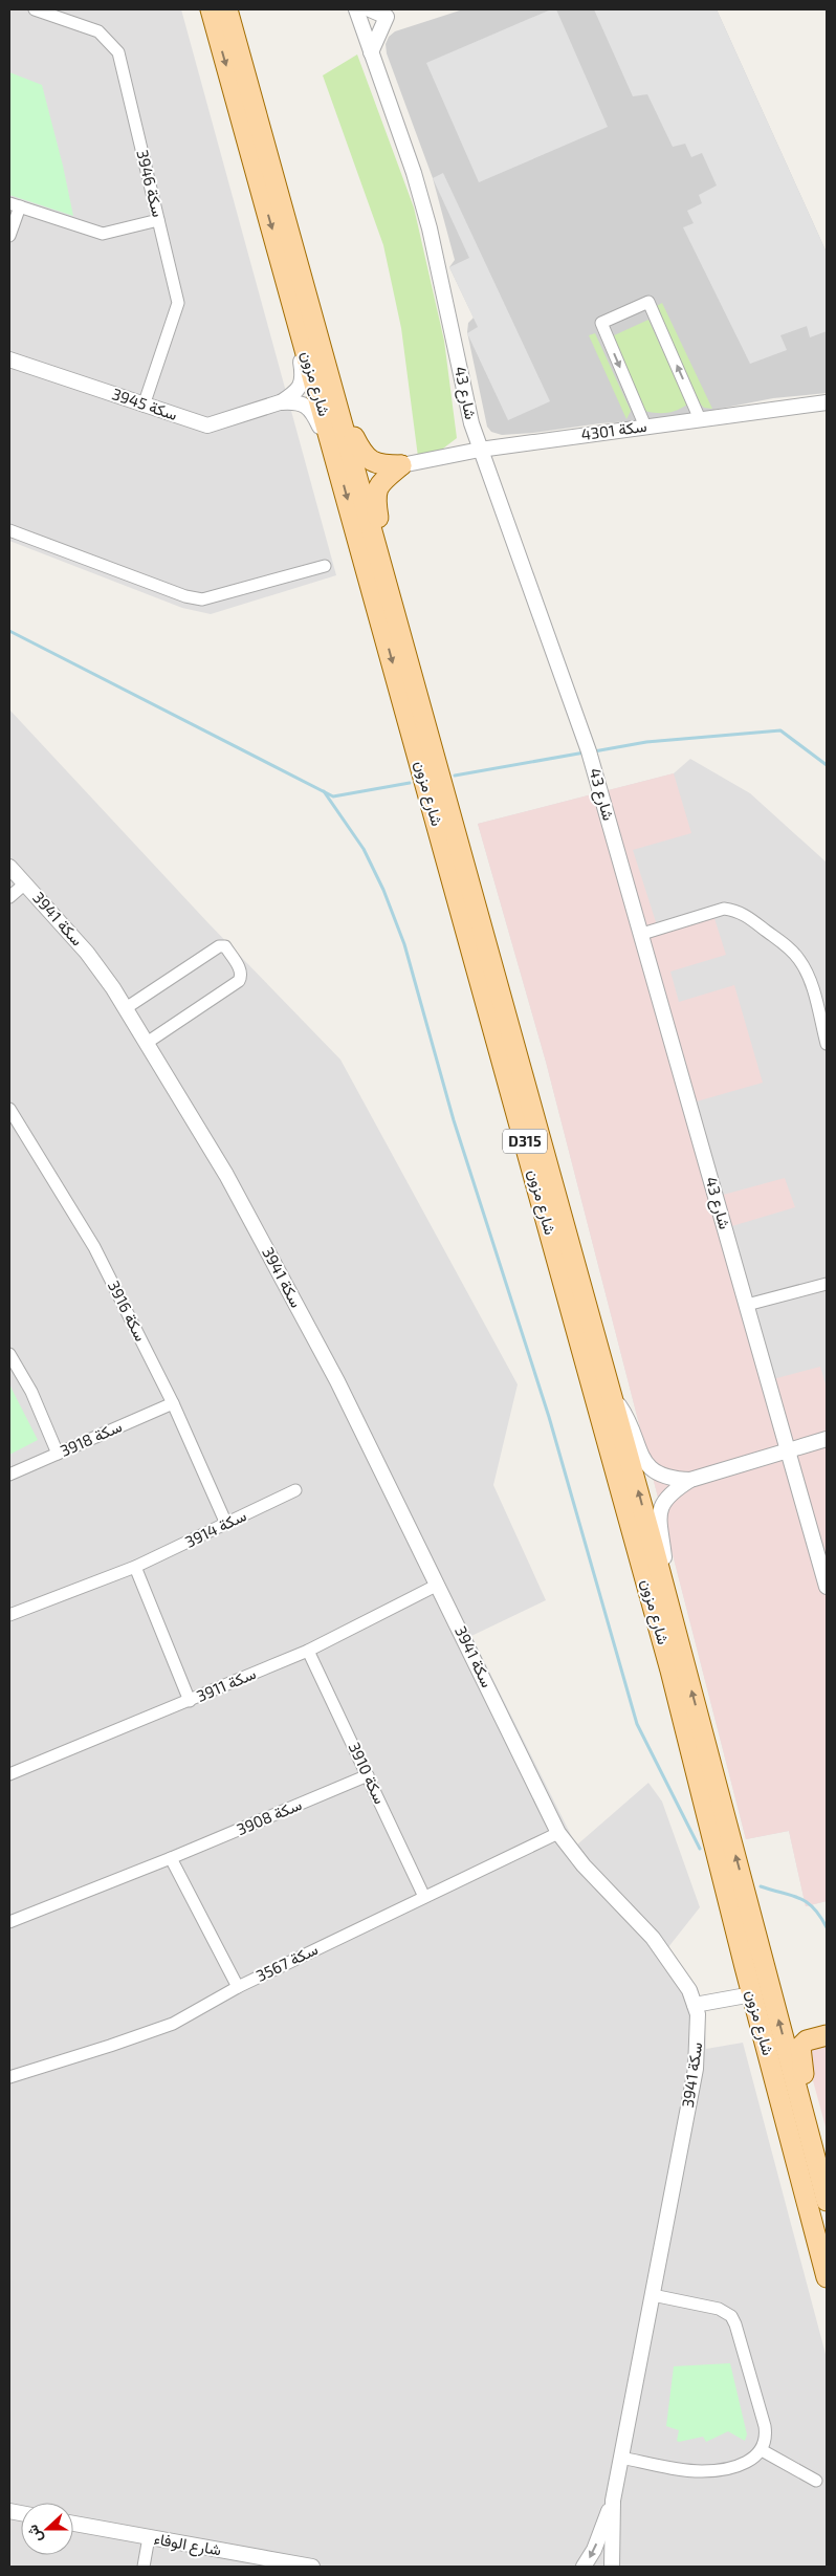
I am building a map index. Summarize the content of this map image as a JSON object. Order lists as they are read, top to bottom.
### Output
{
  "streets": {
    "main road": ["شارع مزون", "D315"],
    "street": [
      "سكة 3946",
      "شارع 43",
      "سكة 3945",
      "سكة 4301",
      "سكة 3941",
      "سكة 3916",
      "سكة 3918",
      "سكة 3914",
      "سكة 3911",
      "سكة 3910",
      "سكة 3908",
      "سكة 3567",
      "شارع الوفاء"
    ]
  },
  "crossings": [
    ["سكة 3946", "سكة 3945"],
    ["شارع 43", "سكة 4301"],
    ["سكة 3941", "سكة 3911"],
    ["سكة 3941", "سكة 3567"],
    ["سكة 3916", "سكة 3918"],
    ["سكة 3916", "سكة 3914"],
    ["سكة 3911", "سكة 3910"],
    ["سكة 3910", "سكة 3908"],
    ["سكة 3910", "سكة 3567"]
  ],
  "north": "left"
}
